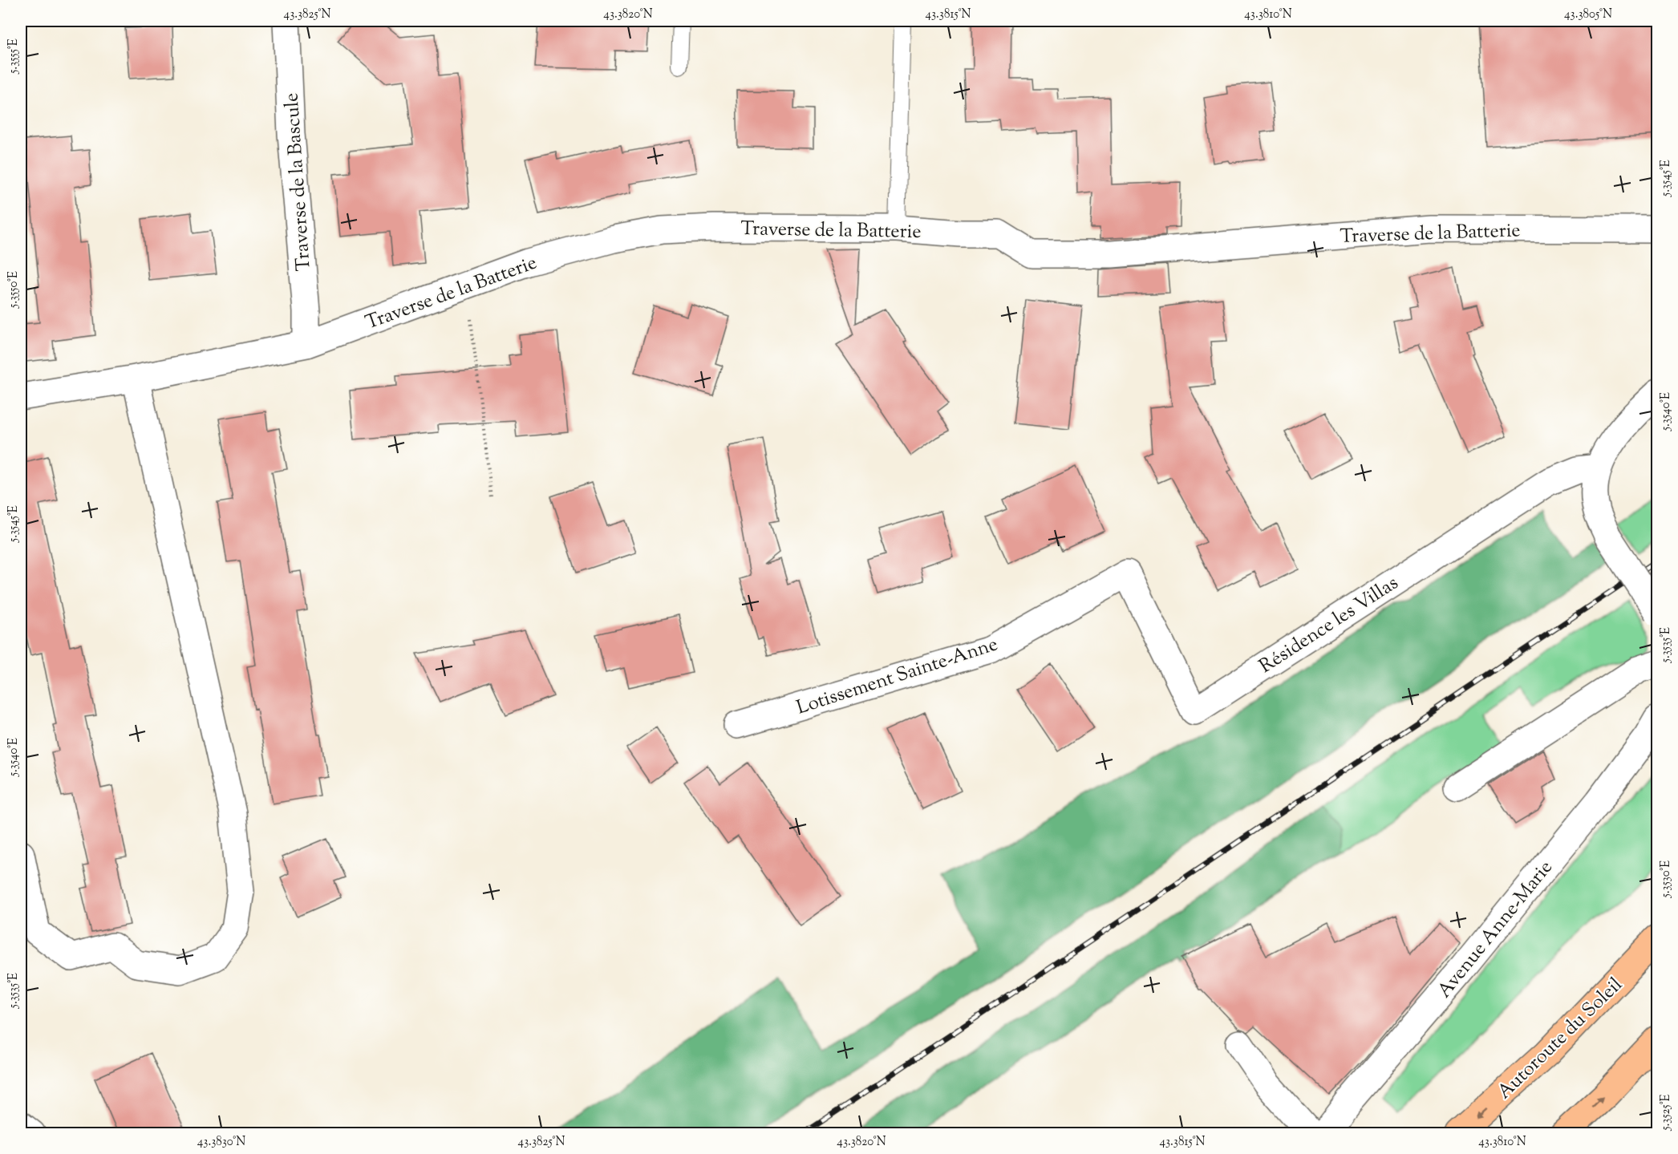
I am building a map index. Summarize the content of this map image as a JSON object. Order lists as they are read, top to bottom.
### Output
{
  "streets": {
    "highway": ["Autoroute du Soleil"],
    "street": [
      "Traverse de la Bascule",
      "Traverse de la Batterie",
      "Résidence les Villas",
      "Lotissement Sainte-Anne",
      "Avenue Anne-Marie"
    ]
  },
  "crossings": [
    ["Traverse de la Bascule", "Traverse de la Batterie"],
    ["Résidence les Villas", "Lotissement Sainte-Anne"]
  ],
  "coordinates": [
    "43.3825°N",
    "43.3820°N",
    "43.3815°N",
    "43.3810°N",
    "43.3805°N",
    "5.3555°E",
    "5.3545°E",
    "5.3550°E",
    "5.3540°E",
    "5.3535°E",
    "5.3530°E",
    "5.3525°E",
    "43.3830°N"
  ]
}
